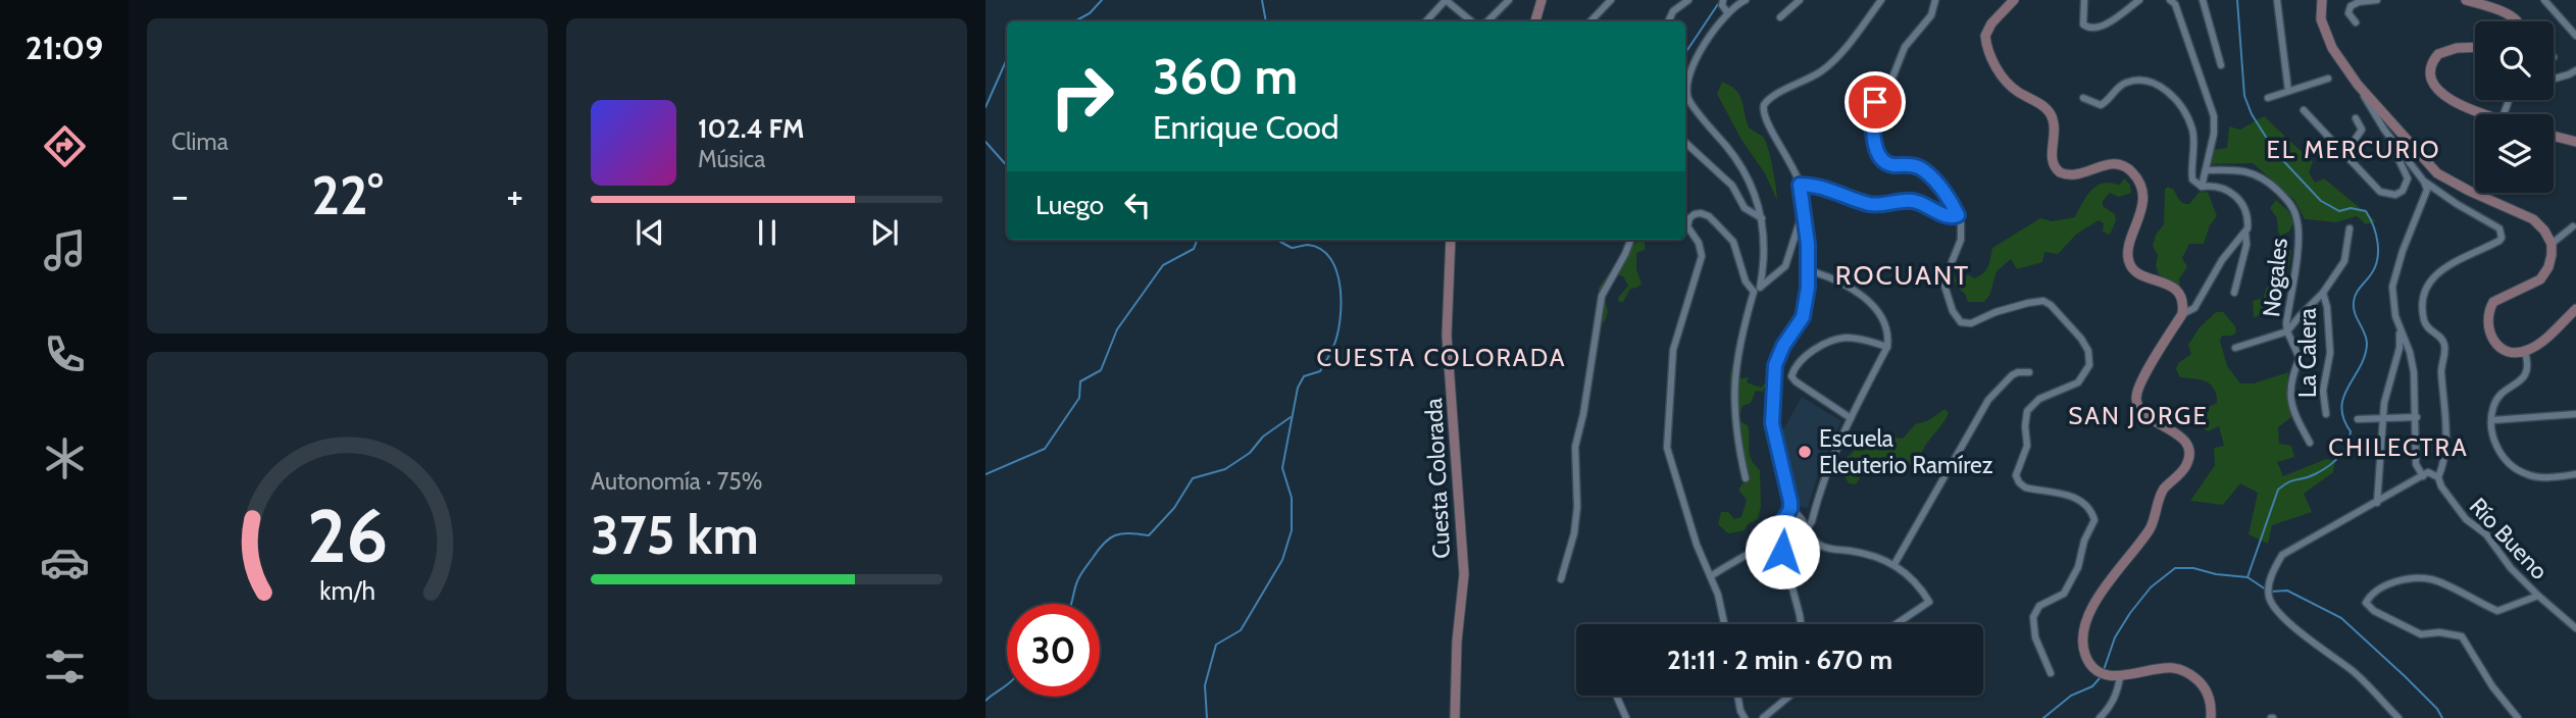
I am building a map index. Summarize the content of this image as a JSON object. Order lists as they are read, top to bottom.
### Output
{
  "streets": {
    "street": [
      "Nogales",
      "La Calera",
      "Cuesta Colorada",
      "Río Bueno"
    ]
  },
  "districts": [
    "EL MERCURIO",
    "ROCUANT",
    "CUESTA COLORADA",
    "SAN JORGE",
    "CHILECTRA"
  ],
  "places": ["Escuela Eleuterio Ramírez"],
  "page": {
    "tabs": "21:09",
    "tile": [
      "Clima",
      ["Autonomía · 75%", "375 km"]
    ],
    "turn": ["360 m", "Enrique Cood"],
    "song": ["102.4 FM", "Música"],
    "heat": ["−", "22°", "+"],
    "then": "Luego",
    "limit": "30",
    "trip": "21:11 · 2 min · 670 m",
    "gauge": ["26", "km/h"]
  }
}
